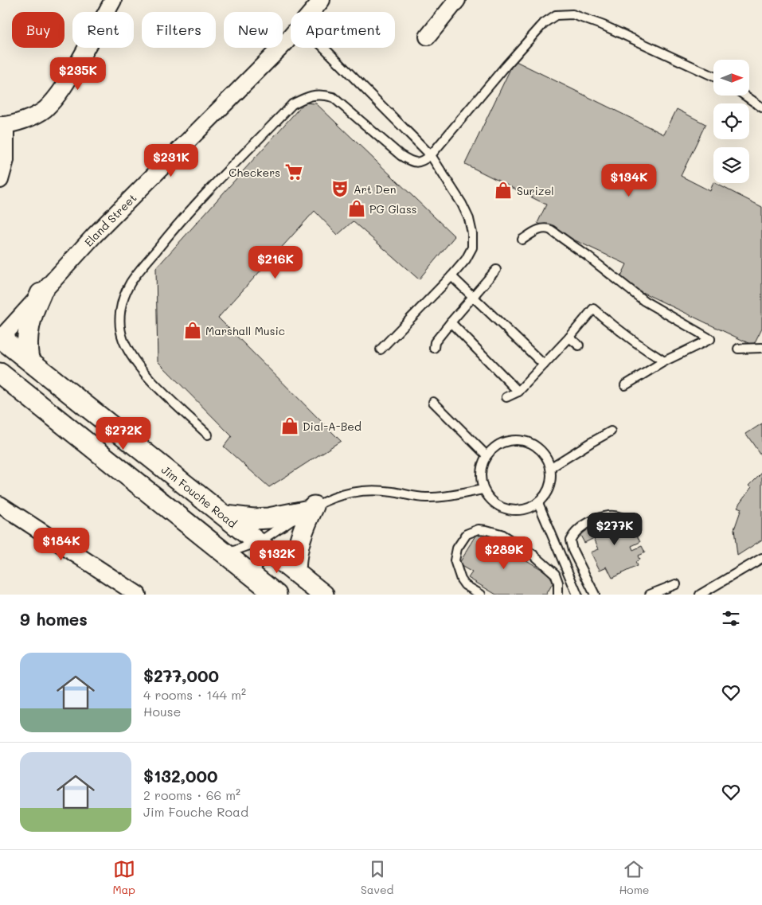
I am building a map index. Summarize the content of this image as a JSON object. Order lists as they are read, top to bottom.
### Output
{
  "streets": {
    "street": ["Eland Street", "Jim Fouche Road"]
  },
  "crossings": [
    ["Eland Street", "Jim Fouche Road"]
  ],
  "places": {
    "supermarket": ["Checkers"],
    "theatre": ["Art Den"],
    "shop": [
      "Surizel",
      "PG Glass",
      "Marshall Music",
      "Dial-A-Bed"
    ]
  },
  "north": "right",
  "page": {
    "chip": [
      "Buy",
      "Rent",
      "Filters",
      "New",
      "Apartment"
    ],
    "price": [
      "$235K",
      "$231K",
      "$134K",
      "$216K",
      "$272K",
      "$277K",
      "$184K",
      "$289K",
      "$132K"
    ],
    "heading": "9 homes",
    "list": [
      {
        "name": "$277,000",
        "note": "4 rooms · 144 m² · House"
      },
      {
        "name": "$132,000",
        "note": "2 rooms · 66 m² · Jim Fouche Road"
      }
    ],
    "tabs": ["Map", "Saved", "Home"]
  }
}
